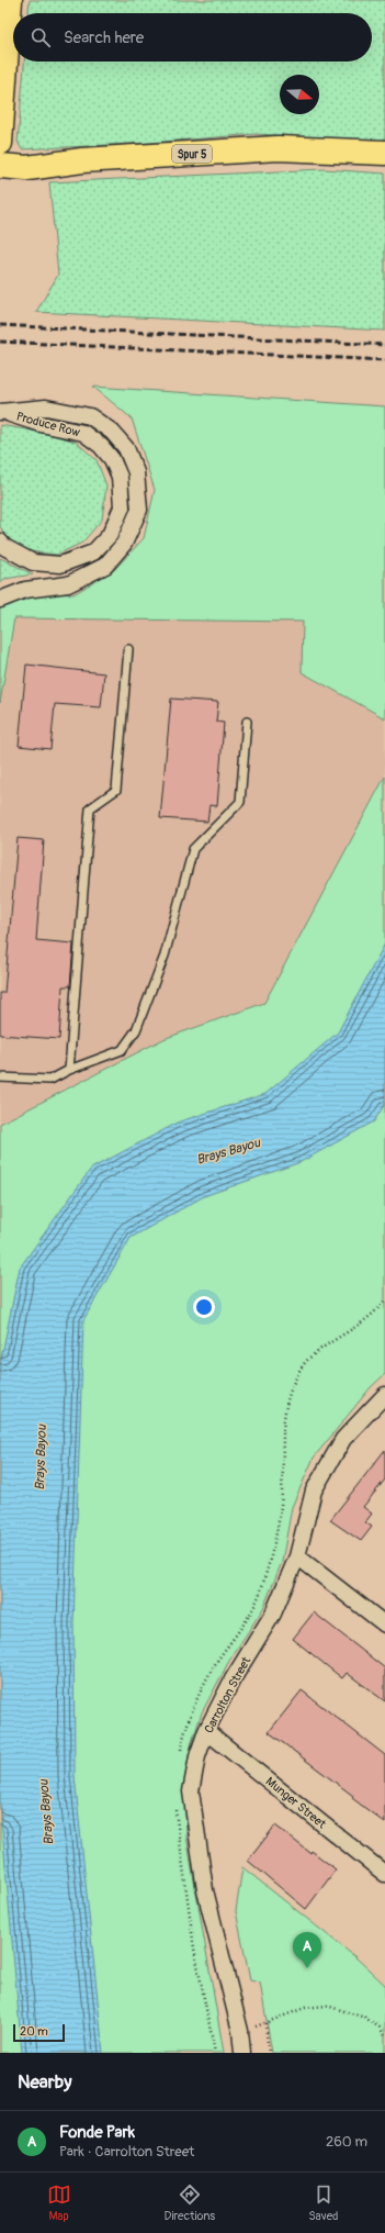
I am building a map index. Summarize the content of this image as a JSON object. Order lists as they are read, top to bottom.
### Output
{
  "streets": {
    "main road": ["Spur 5"],
    "street": ["Produce Row", "Carrolton Street", "Munger Street"]
  },
  "crossings": [
    ["Carrolton Street", "Munger Street"]
  ],
  "water": ["Brays Bayou"],
  "scale_bar": "20 m",
  "north": "right",
  "page": {
    "search": "Search here",
    "pins": "A",
    "scale": "20 m",
    "heading": "Nearby",
    "list": [
      {
        "mark": "A",
        "name": "Fonde Park",
        "note": "Park · Carrolton Street",
        "value": "260 m"
      }
    ],
    "nav": ["Map", "Directions", "Saved"]
  }
}
